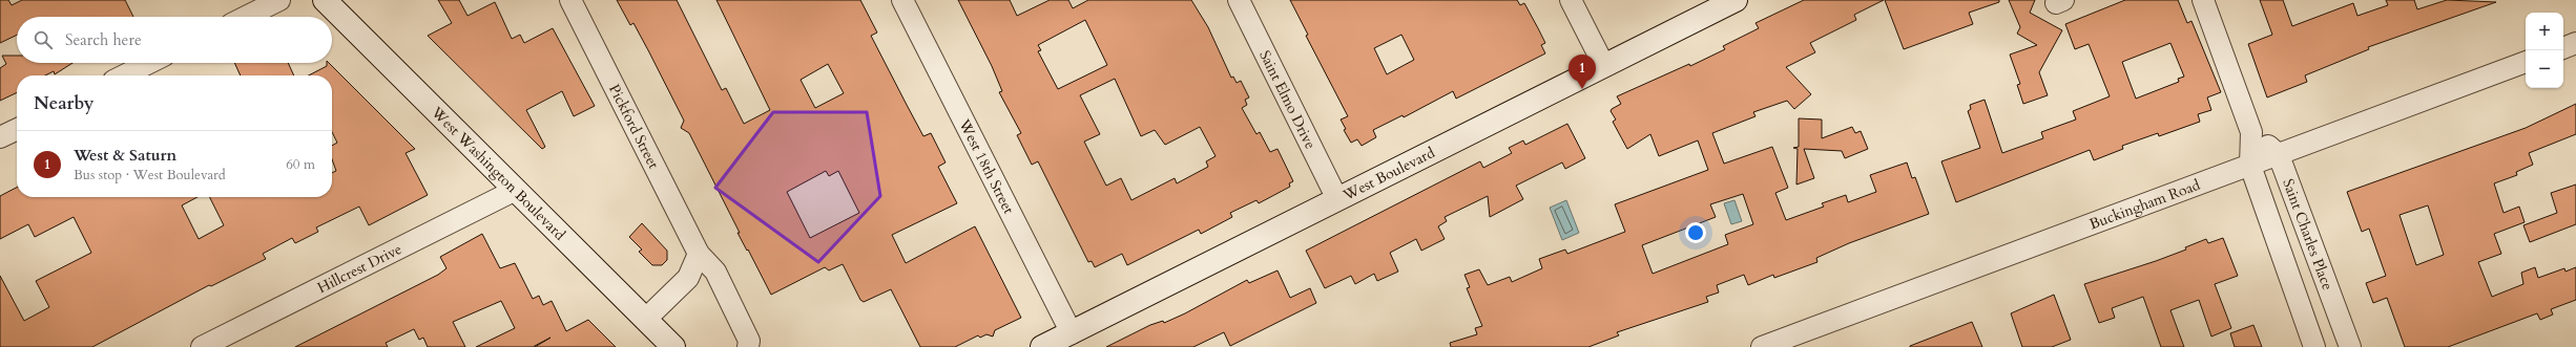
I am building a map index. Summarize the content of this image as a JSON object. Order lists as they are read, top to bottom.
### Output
{
  "streets": {
    "street": [
      "Saint Elmo Drive",
      "Pickford Street",
      "West 18th Street",
      "West Washington Boulevard",
      "West Boulevard",
      "Buckingham Road",
      "Saint Charles Place",
      "Hillcrest Drive"
    ]
  },
  "crossings": [
    ["Saint Elmo Drive", "West Boulevard"],
    ["West 18th Street", "West Boulevard"],
    ["West Washington Boulevard", "Hillcrest Drive"],
    ["Buckingham Road", "Saint Charles Place"]
  ],
  "page": {
    "map_buttons": ["+", "−"],
    "search": "Search here",
    "pins": "1",
    "heading": "Nearby",
    "list": [
      {
        "mark": "1",
        "name": "West & Saturn",
        "note": "Bus stop · West Boulevard",
        "value": "60 m"
      }
    ]
  }
}
